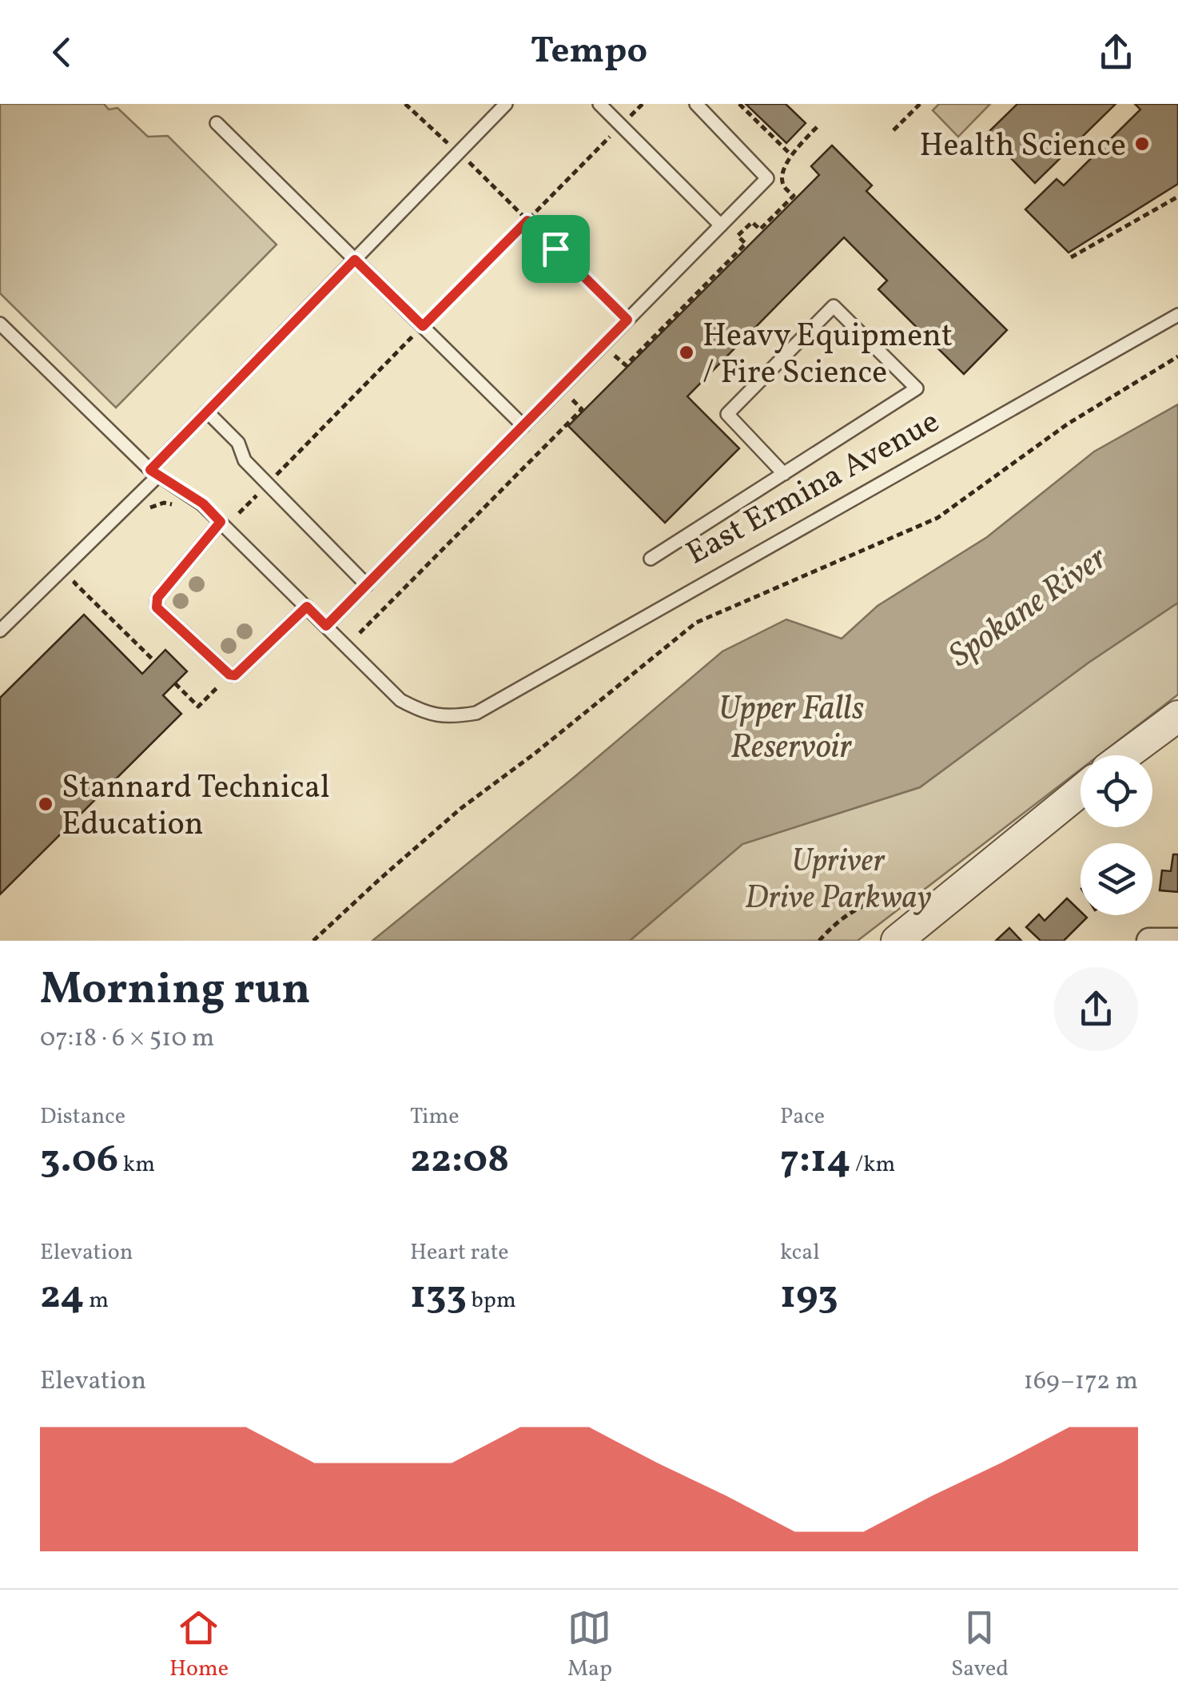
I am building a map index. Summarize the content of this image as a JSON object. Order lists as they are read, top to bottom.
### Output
{
  "streets": {
    "lane": ["East Ermina Avenue"]
  },
  "water": ["Spokane River", "Upper Falls Reservoir"],
  "parks": ["Upriver Drive Parkway"],
  "places": ["Health Science", "Heavy Equipment / Fire Science", "Stannard Technical Education"],
  "page": {
    "header": "Tempo",
    "heading": ["Morning run", "07:18 · 6 × 510 m"],
    "stats": [
      ["Distance", "3.06 km"],
      ["Time", "22:08"],
      ["Pace", "7:14 /km"],
      ["Elevation", "24 m"],
      ["Heart rate", "133 bpm"],
      ["kcal", "193"]
    ],
    "chart": ["Elevation", "169–172 m"],
    "tabs": ["Home", "Map", "Saved"]
  }
}
